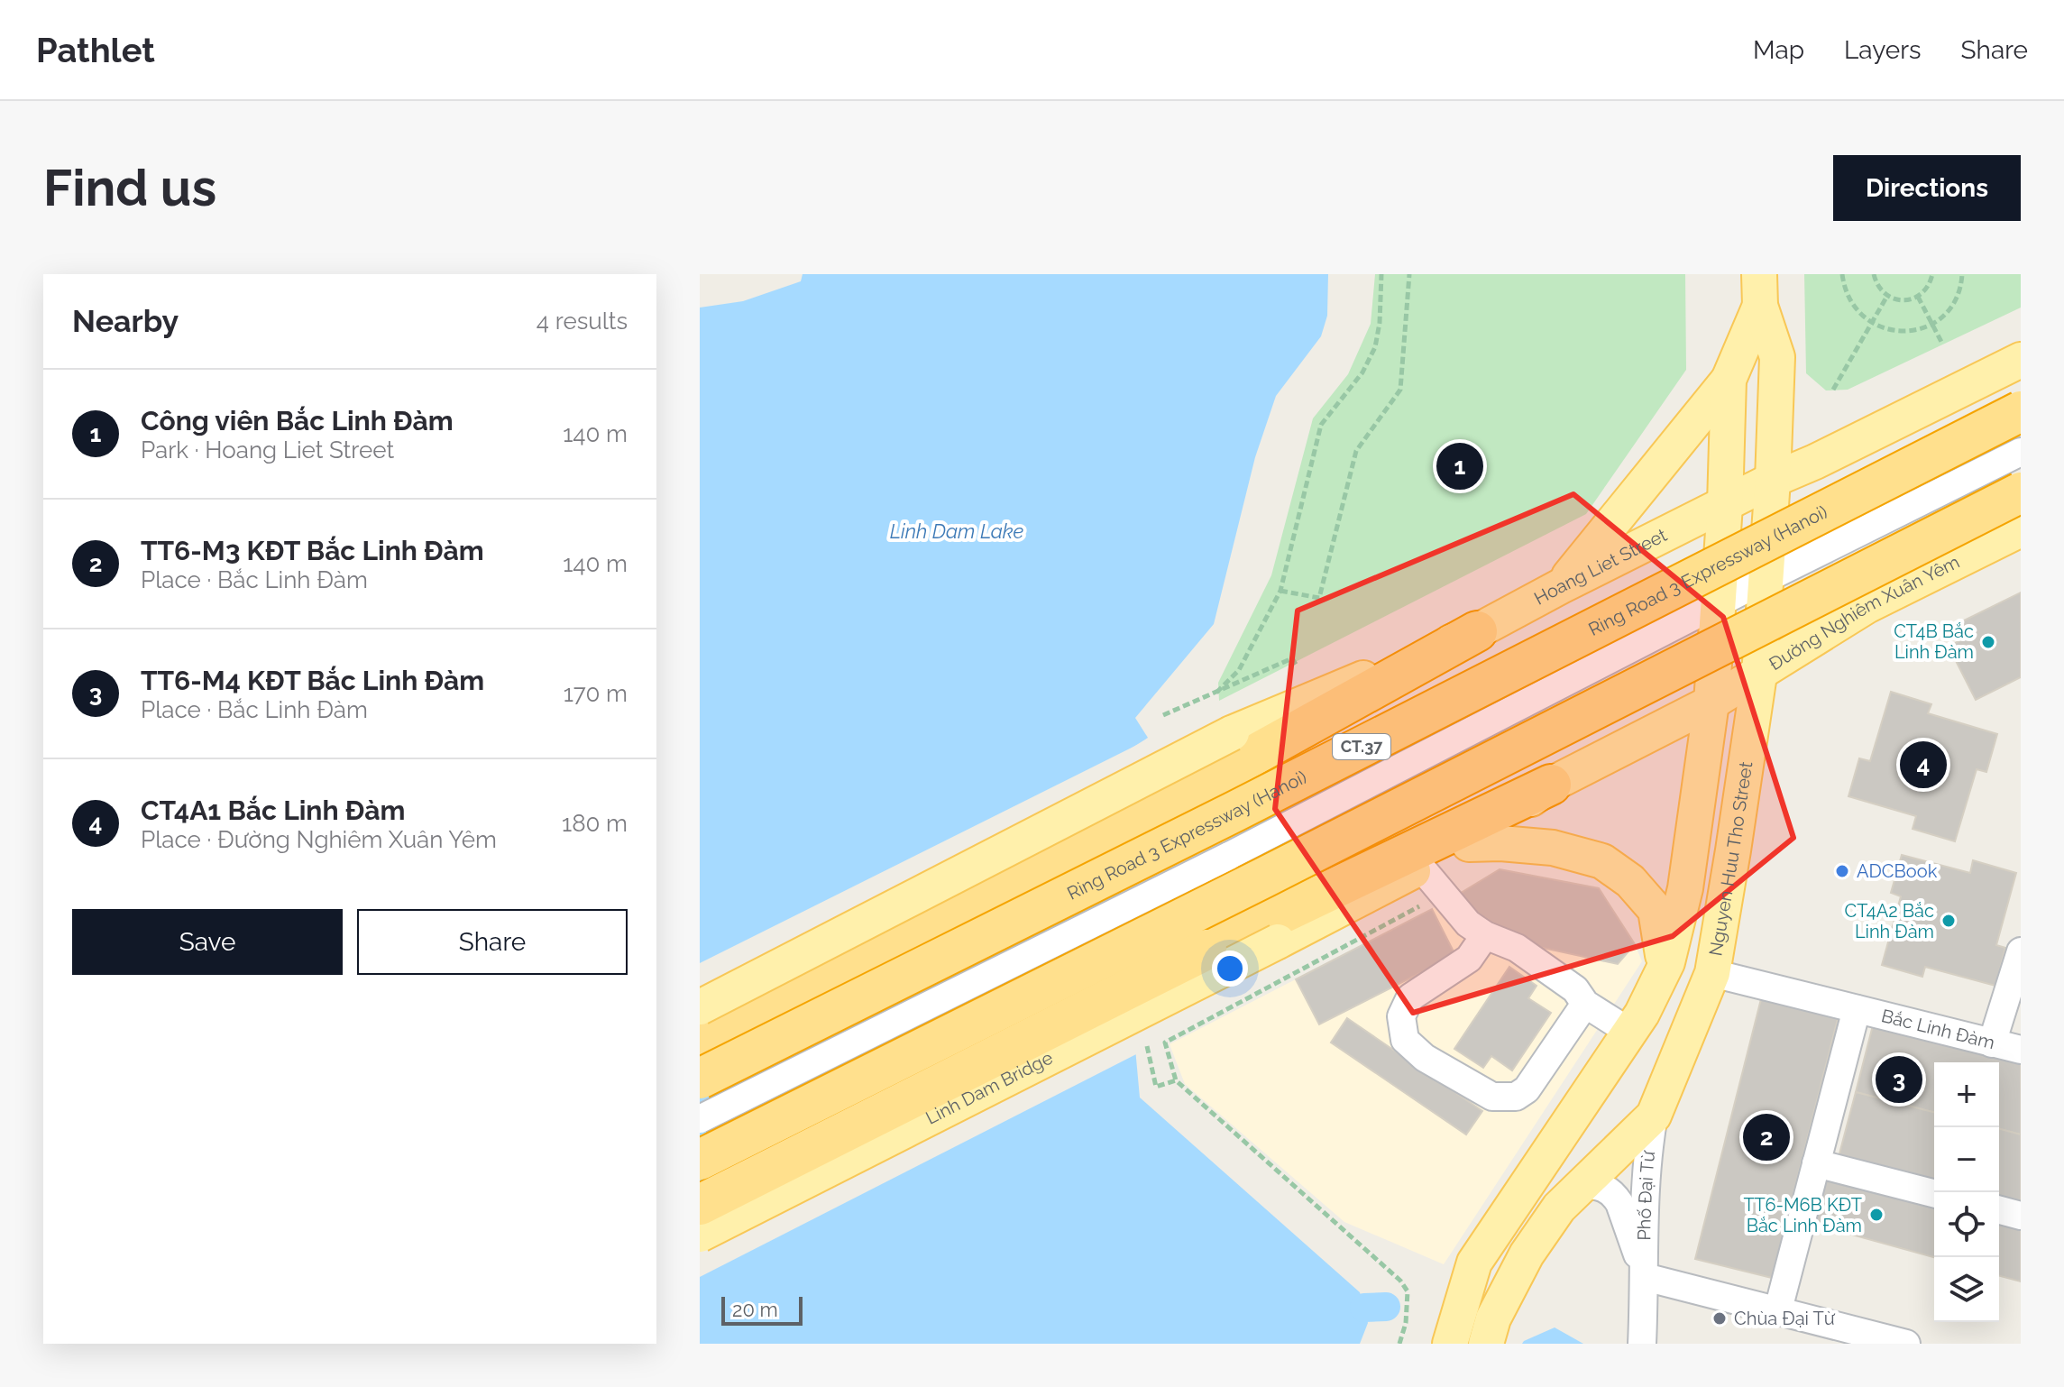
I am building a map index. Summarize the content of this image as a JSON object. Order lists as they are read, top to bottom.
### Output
{
  "streets": {
    "highway": ["Ring Road 3 Expressway (Hanoi)", "CT.37"],
    "main road": [
      "Hoang Liet Street",
      "Đường Nghiêm Xuân Yêm",
      "Nguyen Huu Tho Street",
      "Linh Dam Bridge"
    ],
    "street": ["Bắc Linh Đàm", "Phố Đại Từ"]
  },
  "crossings": [
    ["Hoang Liet Street", "Nguyen Huu Tho Street"],
    ["Đường Nghiêm Xuân Yêm", "Nguyen Huu Tho Street"],
    ["Nguyen Huu Tho Street", "Bắc Linh Đàm"],
    ["Nguyen Huu Tho Street", "Phố Đại Từ"]
  ],
  "water": ["Linh Dam Lake"],
  "places": [
    "CT4B Bắc Linh Đàm",
    "ADCBook",
    "CT4A2 Bắc Linh Đàm",
    "TT6-M6B KĐT Bắc Linh Đàm",
    "Chùa Đại Từ"
  ],
  "scale_bar": "20 m",
  "page": {
    "header": "Pathlet",
    "nav": ["Map", "Layers", "Share"],
    "buttons": [
      "Directions",
      ["Save", "Share"]
    ],
    "title": "Find us",
    "heading": ["Nearby", "4 results"],
    "list": [
      {
        "mark": "1",
        "name": "Công viên Bắc Linh Đàm",
        "note": "Park · Hoang Liet Street",
        "value": "140 m"
      },
      {
        "mark": "2",
        "name": "TT6-M3 KĐT Bắc Linh Đàm",
        "note": "Place · Bắc Linh Đàm",
        "value": "140 m"
      },
      {
        "mark": "3",
        "name": "TT6-M4 KĐT Bắc Linh Đàm",
        "note": "Place · Bắc Linh Đàm",
        "value": "170 m"
      },
      {
        "mark": "4",
        "name": "CT4A1 Bắc Linh Đàm",
        "note": "Place · Đường Nghiêm Xuân Yêm",
        "value": "180 m"
      }
    ],
    "pins": [
      "1",
      "4",
      "3",
      "2"
    ],
    "map_buttons": ["+", "−"],
    "scale": "20 m"
  }
}
